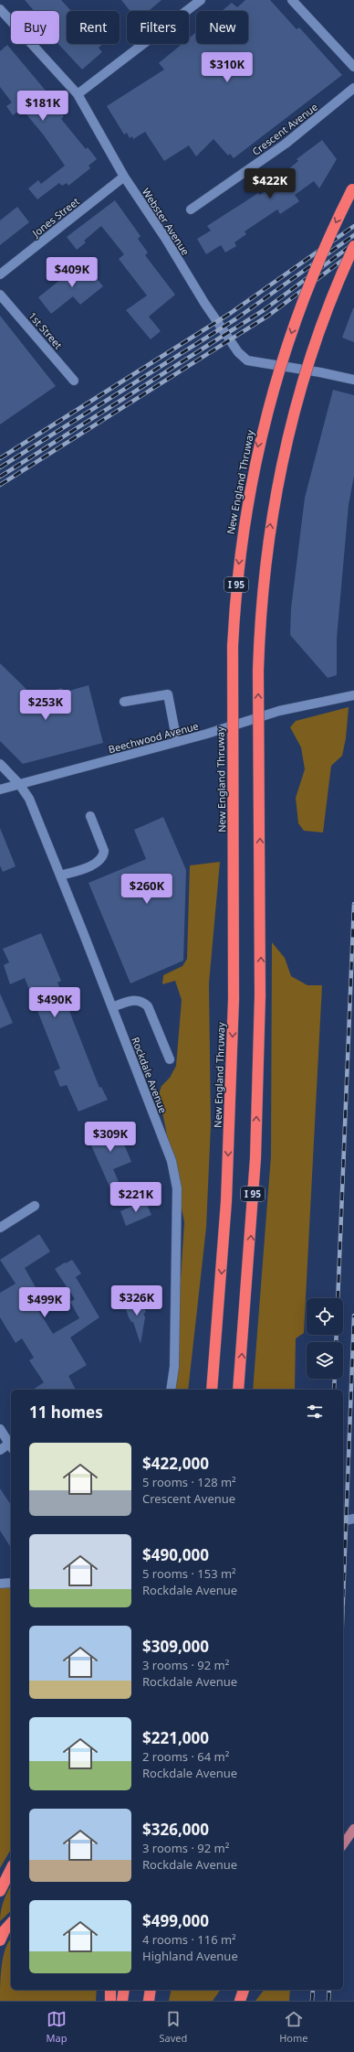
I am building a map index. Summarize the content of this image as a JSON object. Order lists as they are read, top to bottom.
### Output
{
  "streets": {
    "highway": ["New England Thruway", "I 95"],
    "street": [
      "Crescent Avenue",
      "Jones Street",
      "Webster Avenue",
      "1st Street",
      "Beechwood Avenue",
      "Rockdale Avenue"
    ]
  },
  "crossings": [
    ["Jones Street", "Webster Avenue"],
    ["Beechwood Avenue", "Rockdale Avenue"]
  ],
  "page": {
    "chip": [
      "Buy",
      "Rent",
      "Filters",
      "New"
    ],
    "price": [
      "$310K",
      "$181K",
      "$422K",
      "$409K",
      "$253K",
      "$260K",
      "$490K",
      "$309K",
      "$221K",
      "$326K",
      "$499K"
    ],
    "heading": "11 homes",
    "list": [
      {
        "name": "$422,000",
        "note": "5 rooms · 128 m² · Crescent Avenue"
      },
      {
        "name": "$490,000",
        "note": "5 rooms · 153 m² · Rockdale Avenue"
      },
      {
        "name": "$309,000",
        "note": "3 rooms · 92 m² · Rockdale Avenue"
      },
      {
        "name": "$221,000",
        "note": "2 rooms · 64 m² · Rockdale Avenue"
      },
      {
        "name": "$326,000",
        "note": "3 rooms · 92 m² · Rockdale Avenue"
      },
      {
        "name": "$499,000",
        "note": "4 rooms · 116 m² · Highland Avenue"
      }
    ],
    "tabs": ["Map", "Saved", "Home"]
  }
}
